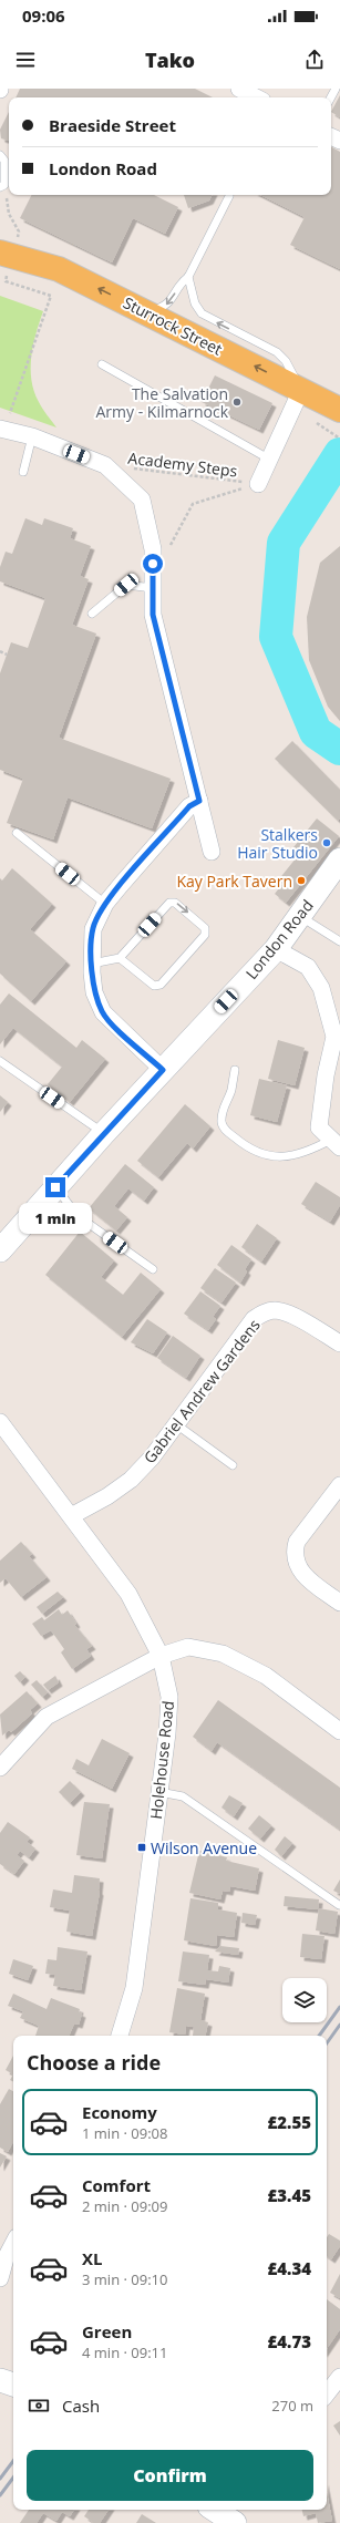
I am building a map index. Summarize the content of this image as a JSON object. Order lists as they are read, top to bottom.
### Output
{
  "streets": {
    "main road": ["Sturrock Street", "London Road"],
    "street": ["Gabriel Andrew Gardens", "Holehouse Road"],
    "path": ["Academy Steps"]
  },
  "crossings": [
    ["Gabriel Andrew Gardens", "Holehouse Road"]
  ],
  "one_way": ["Sturrock Street"],
  "places": {
    "other": ["The Salvation Army - Kilmarnock", "Stalkers Hair Studio", "Kay Park Tavern"],
    "transit": ["Wilson Avenue"]
  },
  "page": {
    "status": "09:06",
    "header": "Tako",
    "banner": ["Braeside Street", "London Road"],
    "bubble": "1 min",
    "heading": "Choose a ride",
    "list": [
      {
        "name": "Economy",
        "note": "1 min · 09:08",
        "value": "£2.55"
      },
      {
        "name": "Comfort",
        "note": "2 min · 09:09",
        "value": "£3.45"
      },
      {
        "name": "XL",
        "note": "3 min · 09:10",
        "value": "£4.34"
      },
      {
        "name": "Green",
        "note": "4 min · 09:11",
        "value": "£4.73"
      }
    ],
    "pay": ["Cash", "270 m"],
    "buttons": "Confirm"
  }
}
